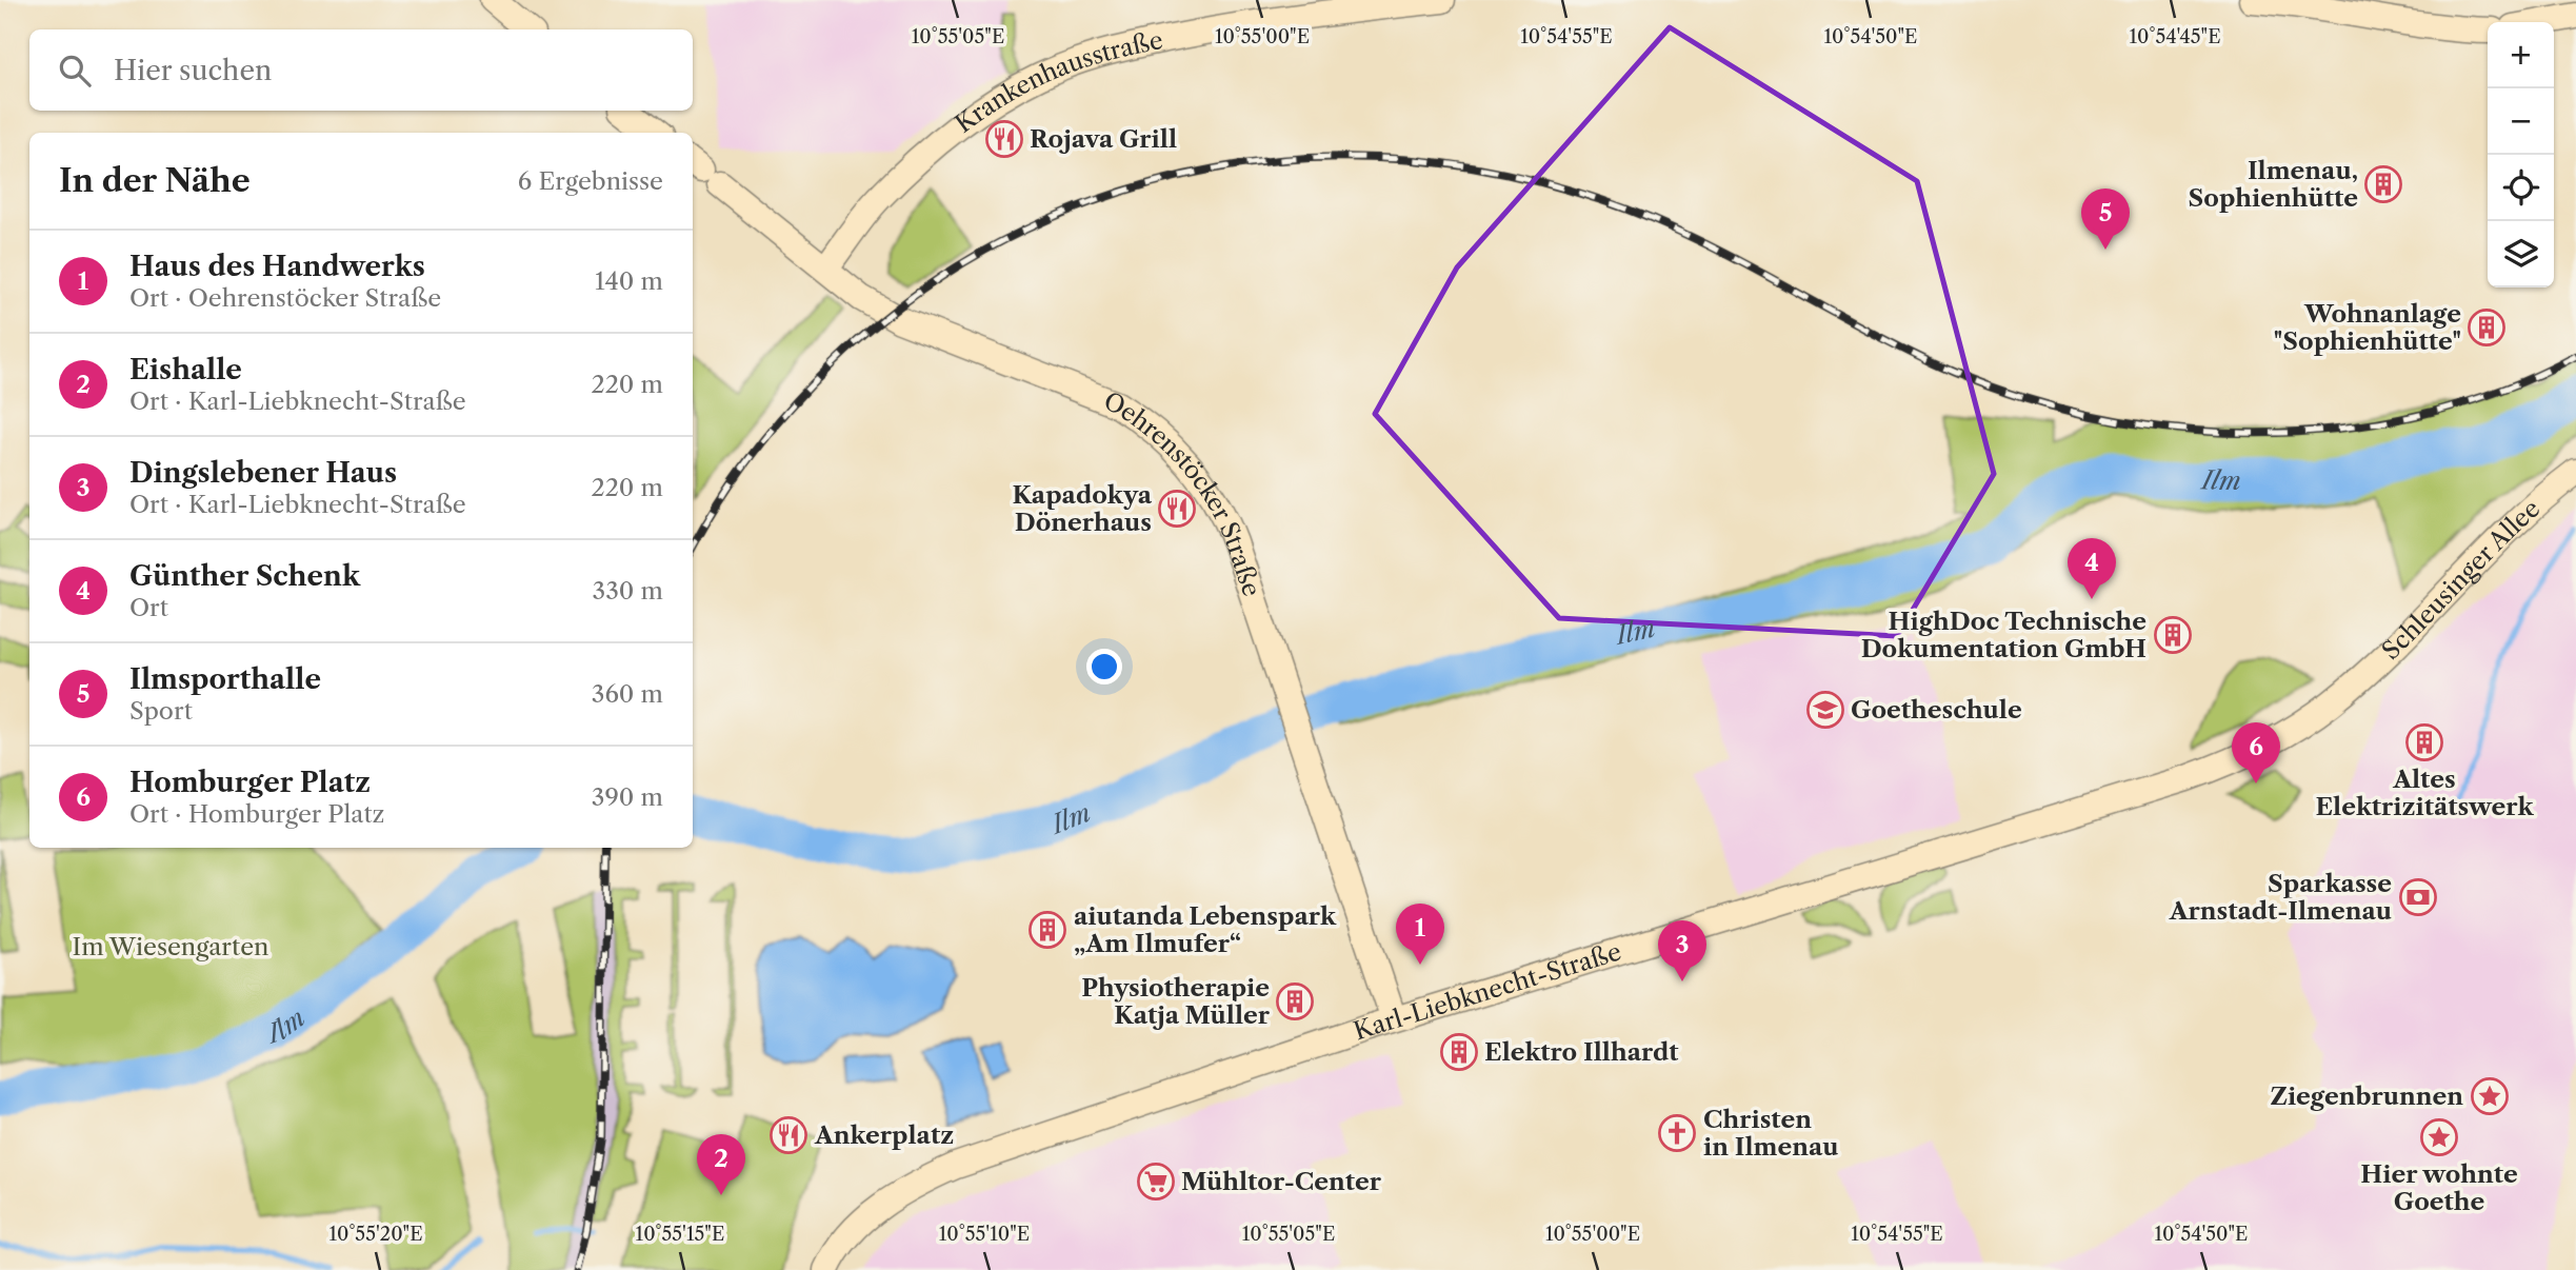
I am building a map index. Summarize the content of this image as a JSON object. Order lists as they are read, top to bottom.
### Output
{
  "streets": {
    "street": [
      "Krankenhausstraße",
      "Oehrenstöcker Straße",
      "Schleusinger Allee",
      "Karl-Liebknecht-Straße"
    ]
  },
  "crossings": [
    ["Krankenhausstraße", "Oehrenstöcker Straße"],
    ["Oehrenstöcker Straße", "Karl-Liebknecht-Straße"],
    ["Schleusinger Allee", "Karl-Liebknecht-Straße"]
  ],
  "water": ["Ilm"],
  "parks": ["Im Wiesengarten"],
  "places": {
    "restaurant": ["Rojava Grill", "Kapadokya Dönerhaus", "Ankerplatz"],
    "building": [
      "Ilmenau, Sophienhütte",
      "Wohnanlage \"Sophienhütte\"",
      "HighDoc Technische Dokumentation GmbH",
      "Altes Elektrizitätswerk",
      "aiutanda Lebenspark „Am Ilmufer“",
      "Physiotherapie Katja Müller",
      "Elektro Illhardt"
    ],
    "school or university": ["Goetheschule"],
    "bank": ["Sparkasse Arnstadt-Ilmenau"],
    "place": ["Ziegenbrunnen", "Hier wohnte Goethe"],
    "church": ["Christen in Ilmenau"],
    "supermarket": ["Mühltor-Center"]
  },
  "page": {
    "map_buttons": ["+", "−"],
    "search": "Hier suchen",
    "heading": ["In der Nähe", "6 Ergebnisse"],
    "pins": [
      "5",
      "4",
      "6",
      "1",
      "3",
      "2"
    ],
    "list": [
      {
        "mark": "1",
        "name": "Haus des Handwerks",
        "note": "Ort · Oehrenstöcker Straße",
        "value": "140 m"
      },
      {
        "mark": "2",
        "name": "Eishalle",
        "note": "Ort · Karl-Liebknecht-Straße",
        "value": "220 m"
      },
      {
        "mark": "3",
        "name": "Dingslebener Haus",
        "note": "Ort · Karl-Liebknecht-Straße",
        "value": "220 m"
      },
      {
        "mark": "4",
        "name": "Günther Schenk",
        "note": "Ort",
        "value": "330 m"
      },
      {
        "mark": "5",
        "name": "Ilmsporthalle",
        "note": "Sport",
        "value": "360 m"
      },
      {
        "mark": "6",
        "name": "Homburger Platz",
        "note": "Ort · Homburger Platz",
        "value": "390 m"
      }
    ]
  },
  "coordinates": [
    "10°55'05\"E",
    "10°55'00\"E",
    "10°54'55\"E",
    "10°54'50\"E",
    "10°54'45\"E",
    "10°55'20\"E",
    "10°55'15\"E",
    "10°55'10\"E"
  ]
}
